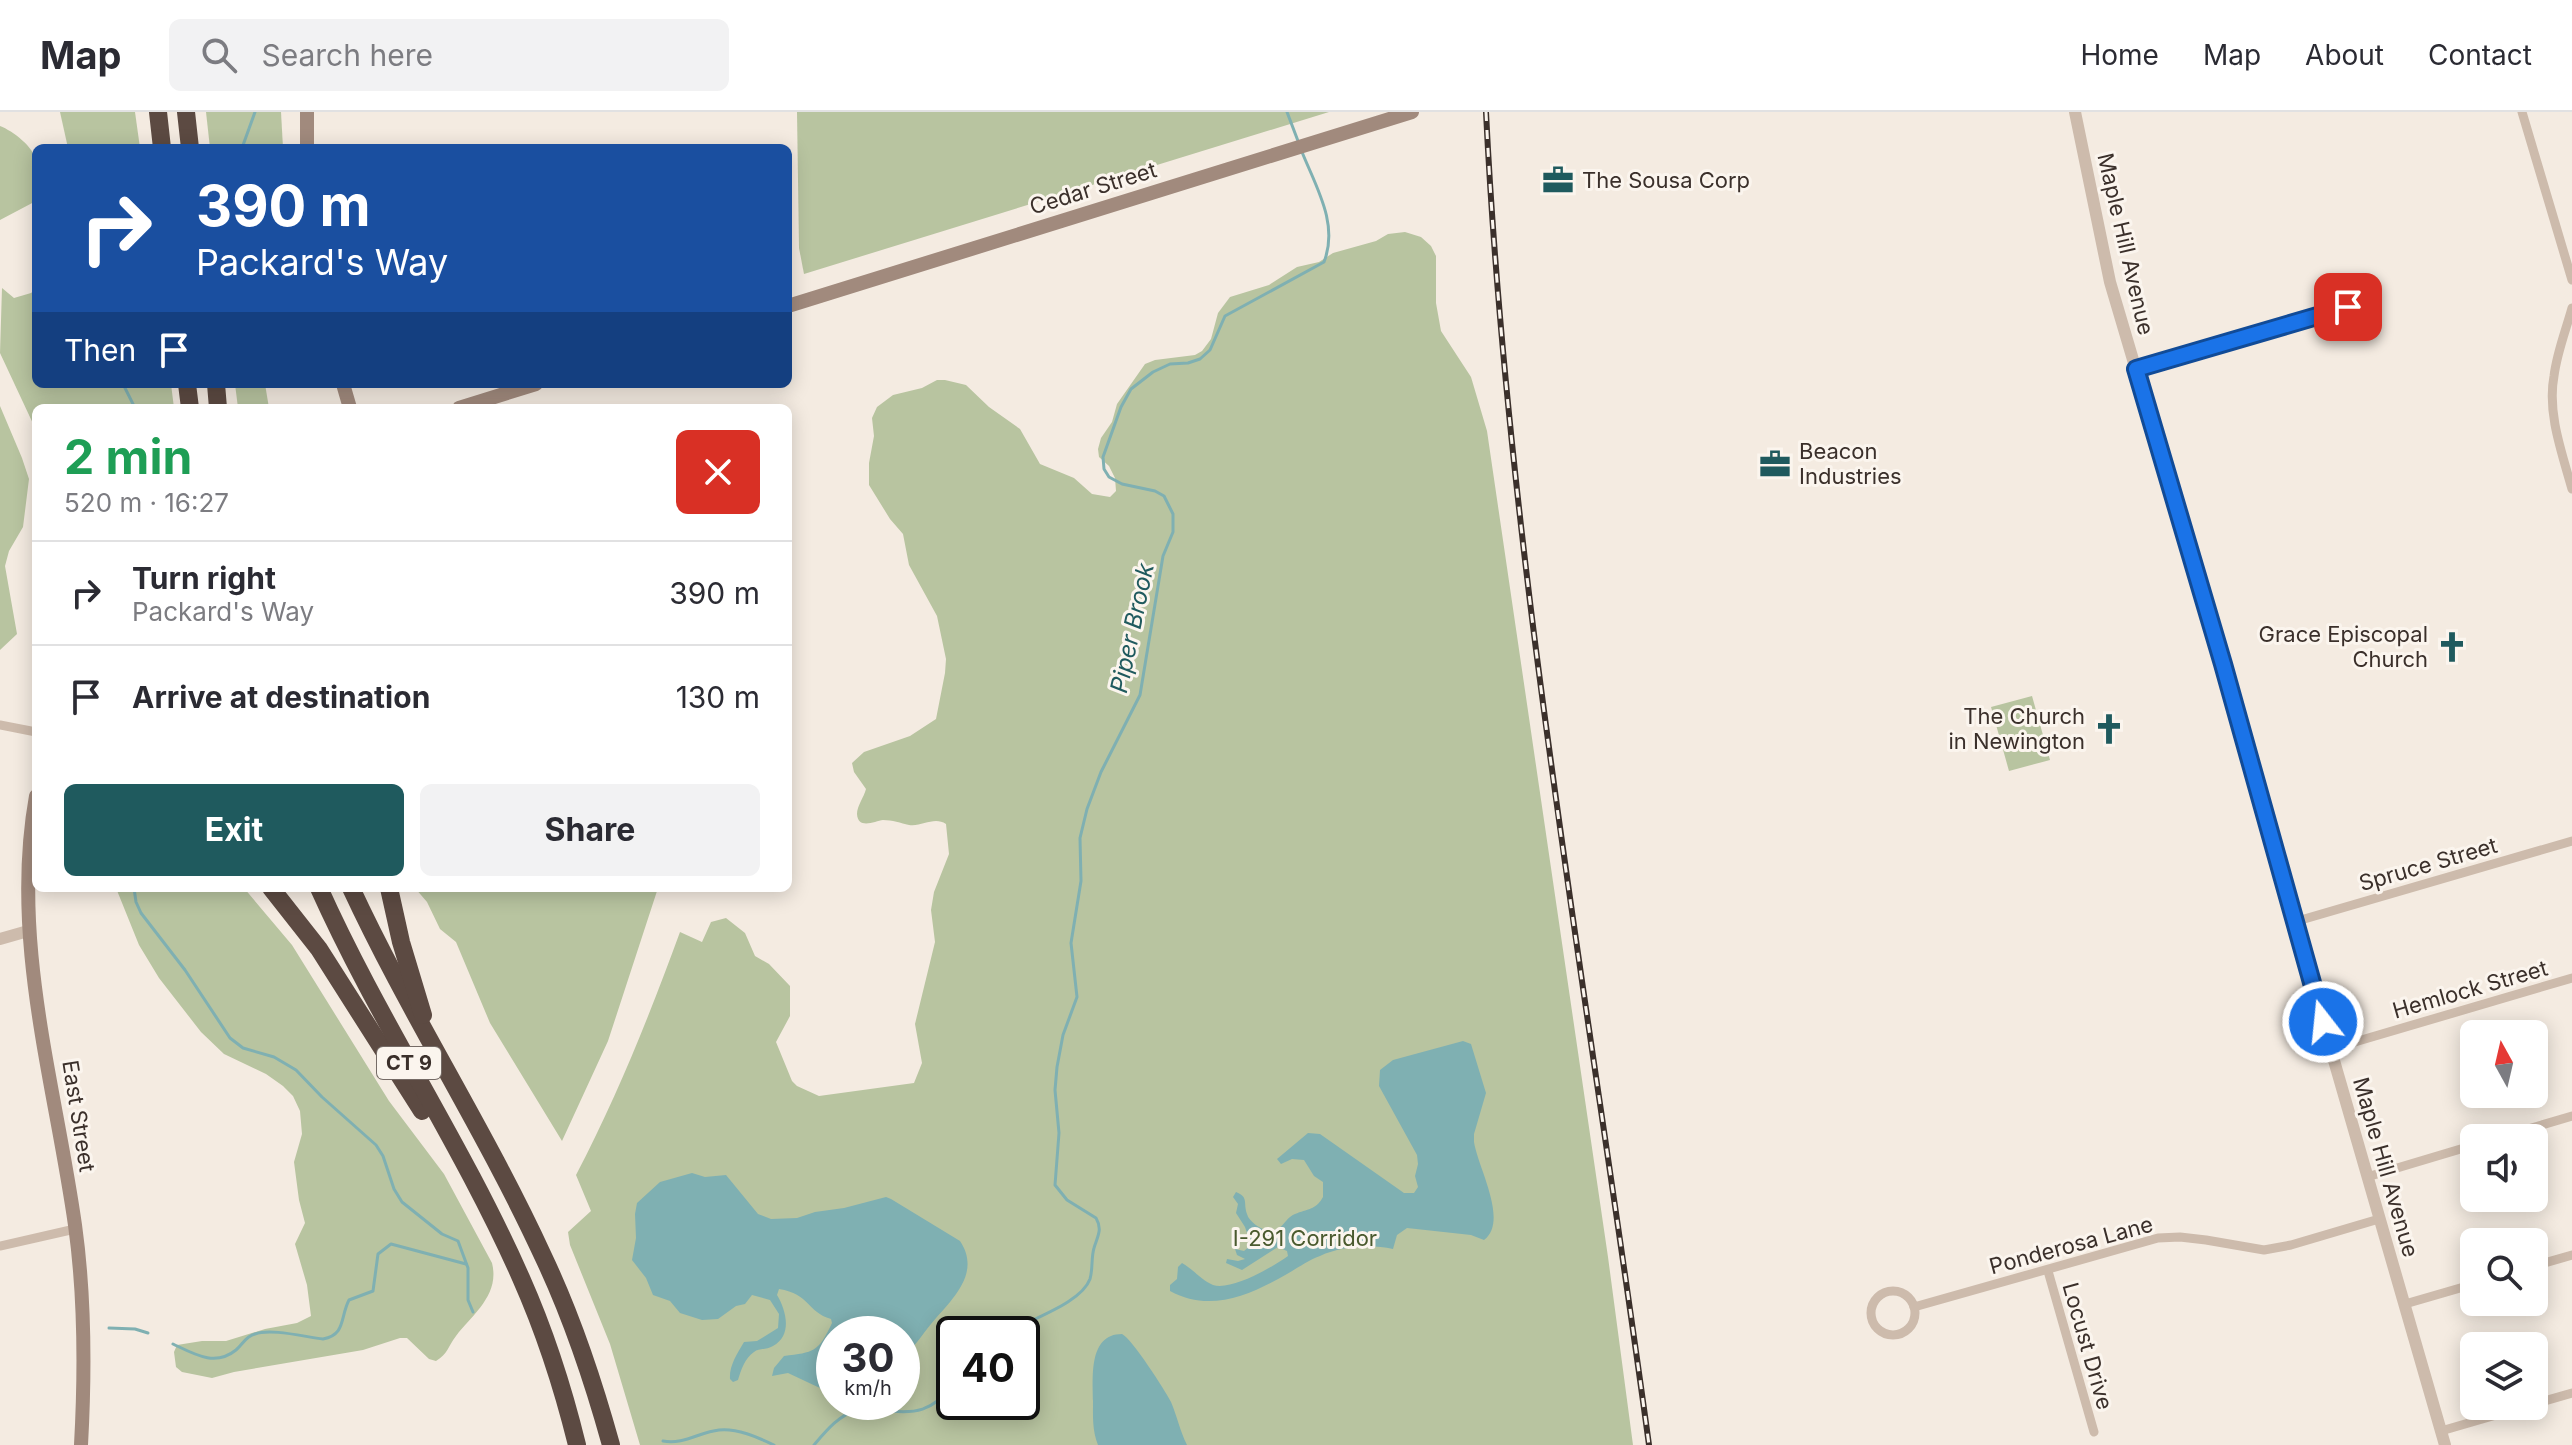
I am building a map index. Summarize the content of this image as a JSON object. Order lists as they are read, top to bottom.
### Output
{
  "streets": {
    "highway": ["CT 9"],
    "main road": ["Cedar Street", "East Street"],
    "street": [
      "Maple Hill Avenue",
      "Spruce Street",
      "Hemlock Street",
      "Ponderosa Lane",
      "Locust Drive"
    ]
  },
  "crossings": [
    ["Maple Hill Avenue", "Spruce Street"],
    ["Maple Hill Avenue", "Hemlock Street"],
    ["Maple Hill Avenue", "Ponderosa Lane"],
    ["Ponderosa Lane", "Locust Drive"]
  ],
  "water": ["Piper Brook"],
  "parks": ["I-291 Corridor"],
  "places": {
    "office": ["The Sousa Corp", "Beacon Industries"],
    "church": ["Grace Episcopal Church", "The Church in Newington"]
  },
  "north": "top",
  "page": {
    "header": "Map",
    "search": "Search here",
    "nav": [
      "Home",
      "Map",
      "About",
      "Contact"
    ],
    "turn": ["390 m", "Packard's Way"],
    "then": "Then",
    "heading": ["2 min", "520 m · 16:27"],
    "list": [
      {
        "name": "Turn right",
        "note": "Packard's Way",
        "value": "390 m"
      },
      {
        "name": "Arrive at destination",
        "value": "130 m"
      }
    ],
    "buttons": ["Exit", "Share"],
    "speed": "30 km/h",
    "limit": "40"
  }
}
